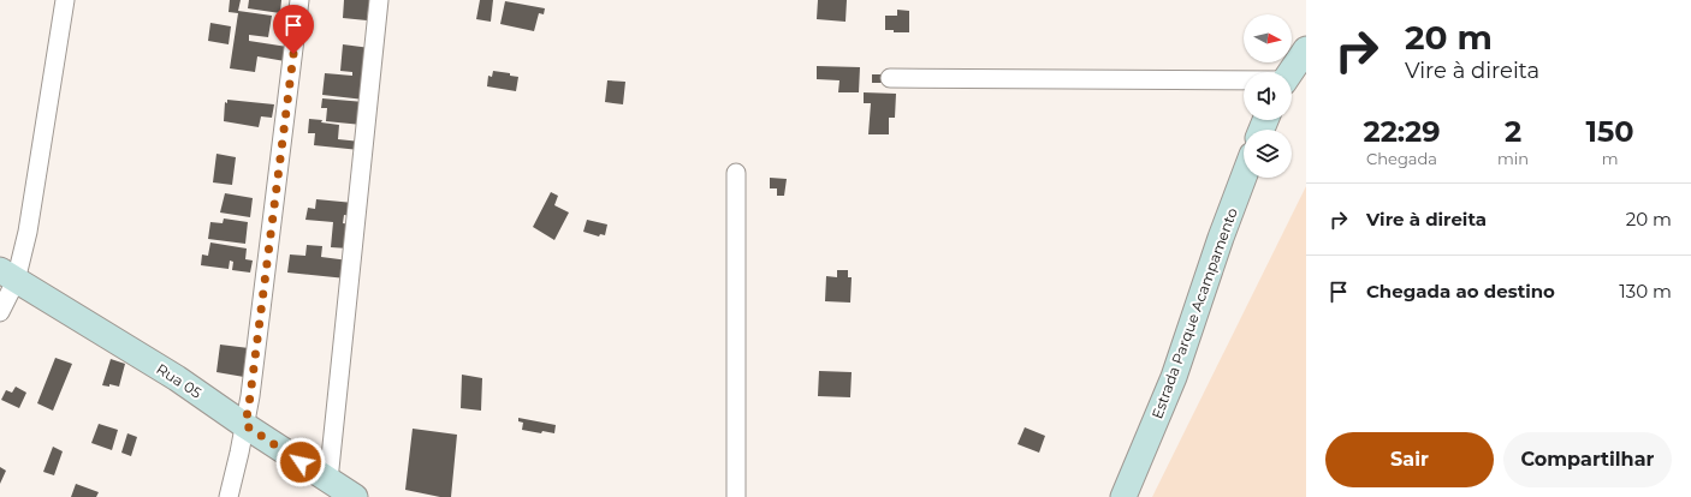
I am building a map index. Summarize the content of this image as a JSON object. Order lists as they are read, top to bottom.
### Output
{
  "streets": {
    "street": ["Estrada Parque Acampamento", "Rua 05"]
  },
  "north": "right",
  "page": {
    "turn": ["20 m", "Vire à direita"],
    "eta": [
      "22:29",
      "Chegada",
      "2",
      "min",
      "150",
      "m"
    ],
    "list": [
      {
        "name": "Vire à direita",
        "value": "20 m"
      },
      {
        "name": "Chegada ao destino",
        "value": "130 m"
      }
    ],
    "buttons": ["Sair", "Compartilhar"]
  }
}
